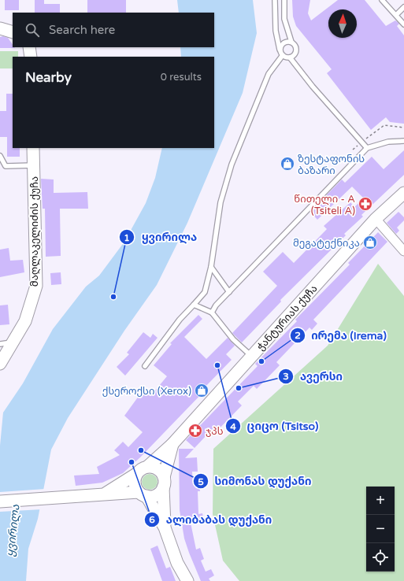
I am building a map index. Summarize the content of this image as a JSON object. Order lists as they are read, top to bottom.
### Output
{
  "streets": {
    "street": ["მაღლაკელიძის ქუჩა", "ჭანტურიას ქუჩა"]
  },
  "water": ["ყვირილა"],
  "places": {
    "shop": ["ზესტაფონის ბაზარი", "მეგატექნიკა", "ქსეროქსი (Xerox)"],
    "pharmacy": ["წითელი - A (Tsiteli A)", "ჯპს"],
    "other": [
      "ყვირილა",
      "ირემა (Irema)",
      "ციცო (Tsitso)",
      "ავერსი",
      "სიმონას დუქანი",
      "ალიბაბას დუქანი"
    ]
  },
  "north": "top",
  "page": {
    "search": "Search here",
    "heading": ["Nearby", "0 results"],
    "map_buttons": ["+", "−"]
  }
}
